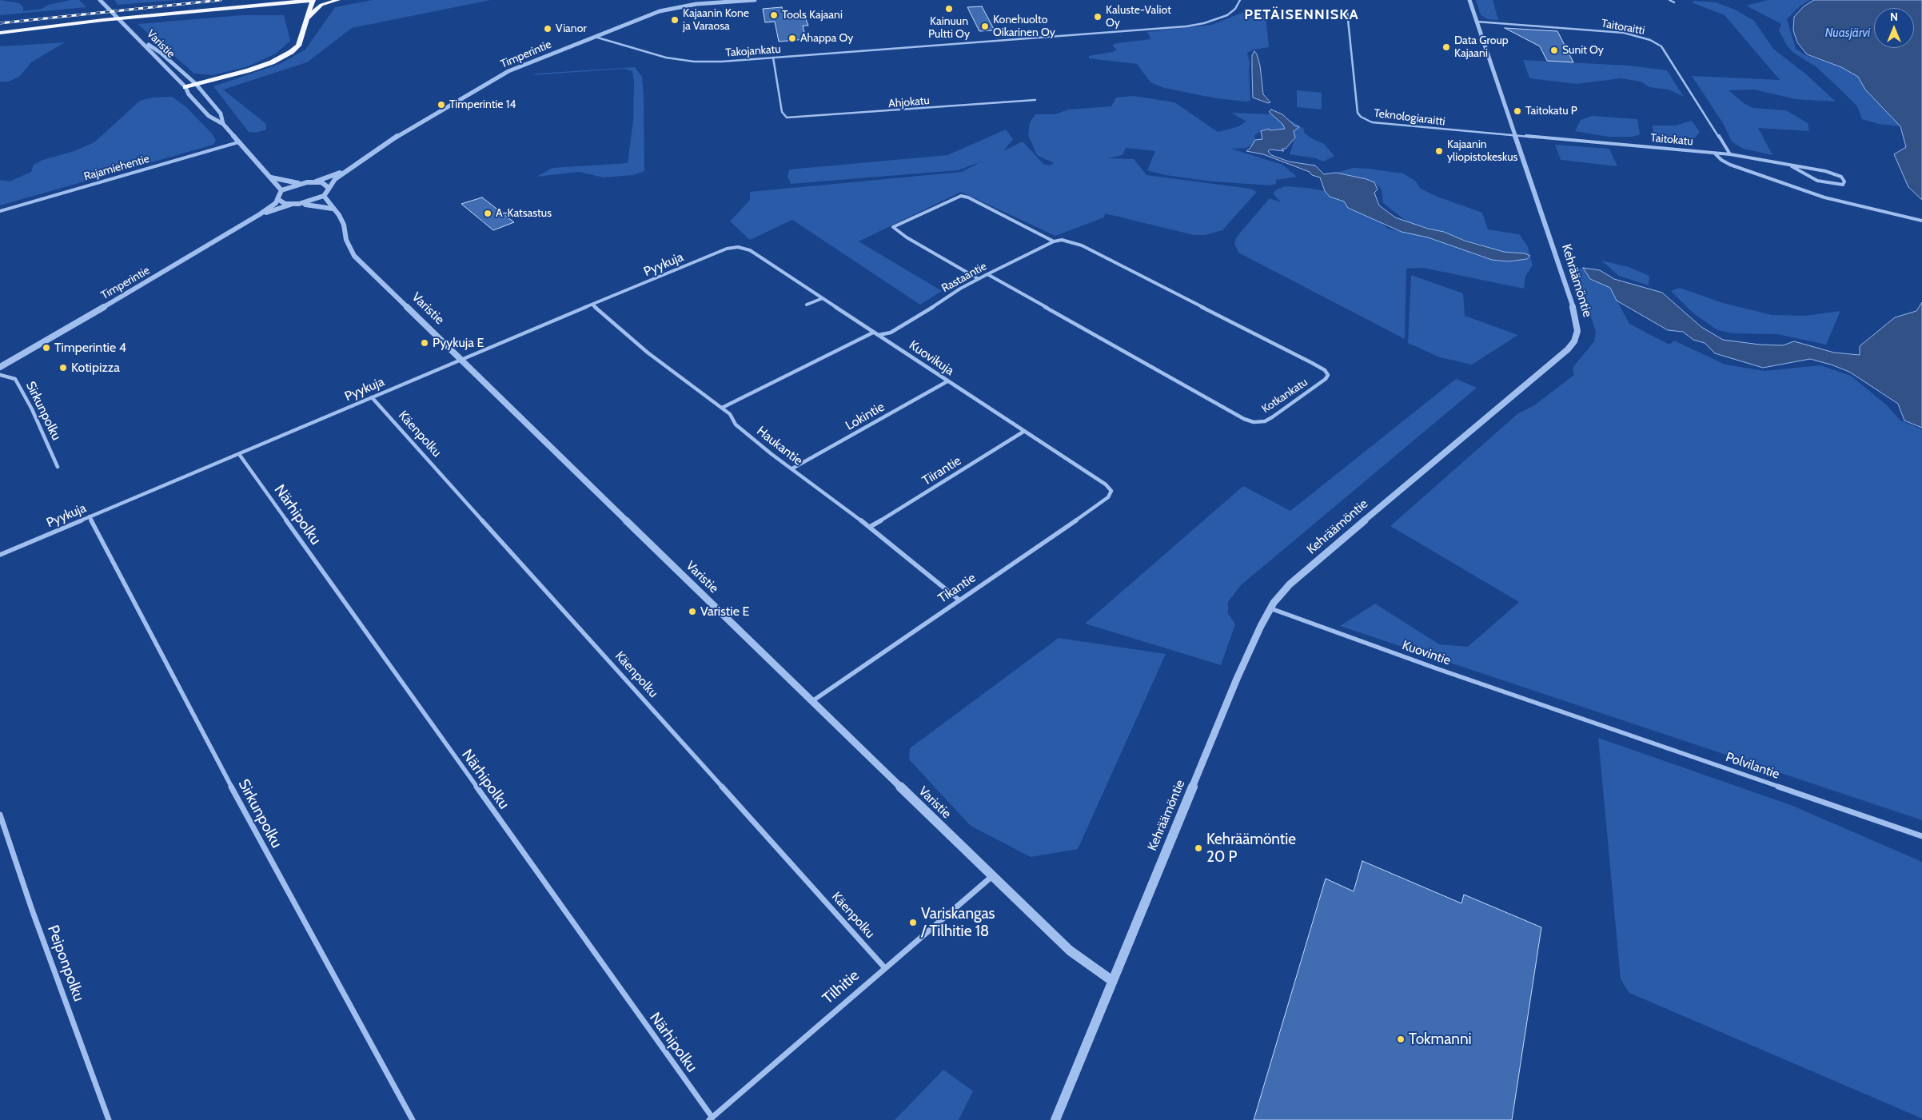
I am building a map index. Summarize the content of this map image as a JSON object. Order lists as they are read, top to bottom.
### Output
{
  "streets": {
    "street": [
      "Taitoraitti",
      "Varistie",
      "Takojankatu",
      "Timperintie",
      "Ahjokatu",
      "Teknologiaraitti",
      "Taitokatu",
      "Rajamiehentie",
      "Pyykuja",
      "Rastaantie",
      "Kehräämöntie",
      "Kuovikuja",
      "Kotkankatu",
      "Sirkunpolku",
      "Lokintie",
      "Käenpolku",
      "Haukantie",
      "Tiirantie",
      "Närhipolku",
      "Tikantie",
      "Kuovintie",
      "Polvilantie",
      "Peiponpolku",
      "Tilhitie"
    ]
  },
  "crossings": [
    ["Taitoraitti", "Taitokatu"],
    ["Taitoraitti", "Kehräämöntie"],
    ["Varistie", "Timperintie"],
    ["Varistie", "Rajamiehentie"],
    ["Varistie", "Pyykuja"],
    ["Varistie", "Kehräämöntie"],
    ["Varistie", "Tikantie"],
    ["Varistie", "Tilhitie"],
    ["Takojankatu", "Timperintie"],
    ["Takojankatu", "Ahjokatu"],
    ["Teknologiaraitti", "Taitokatu"],
    ["Teknologiaraitti", "Kehräämöntie"],
    ["Taitokatu", "Kehräämöntie"],
    ["Pyykuja", "Kuovikuja"],
    ["Pyykuja", "Sirkunpolku"],
    ["Pyykuja", "Käenpolku"],
    ["Pyykuja", "Haukantie"],
    ["Pyykuja", "Närhipolku"],
    ["Rastaantie", "Kuovikuja"],
    ["Rastaantie", "Kotkankatu"],
    ["Kehräämöntie", "Kuovintie"],
    ["Kuovikuja", "Lokintie"],
    ["Kuovikuja", "Tiirantie"],
    ["Kuovikuja", "Tikantie"],
    ["Lokintie", "Haukantie"],
    ["Käenpolku", "Tilhitie"],
    ["Haukantie", "Tiirantie"],
    ["Haukantie", "Tikantie"],
    ["Närhipolku", "Tilhitie"],
    ["Kuovintie", "Polvilantie"]
  ],
  "districts": ["PETÄISENNISKA"],
  "water": ["Nuasjärvi"],
  "places": [
    "Kainuun Pultti Oy",
    "Tools Kajaani",
    "Kaluste-Valiot Oy",
    "Kajaanin Kone ja Varaosa",
    "Konehuolto Oikarinen Oy",
    "Vianor",
    "Ahappa Oy",
    "Data Group Kajaani",
    "Sunit Oy",
    "Timperintie 14",
    "Taitokatu P",
    "Kajaanin yliopistokeskus",
    "A-Katsastus",
    "Pyykuja E",
    "Timperintie 4",
    "Kotipizza",
    "Varistie E",
    "Kehräämöntie 20 P",
    "Variskangas / Tilhitie 18",
    "Tokmanni"
  ],
  "north": "top"
}
